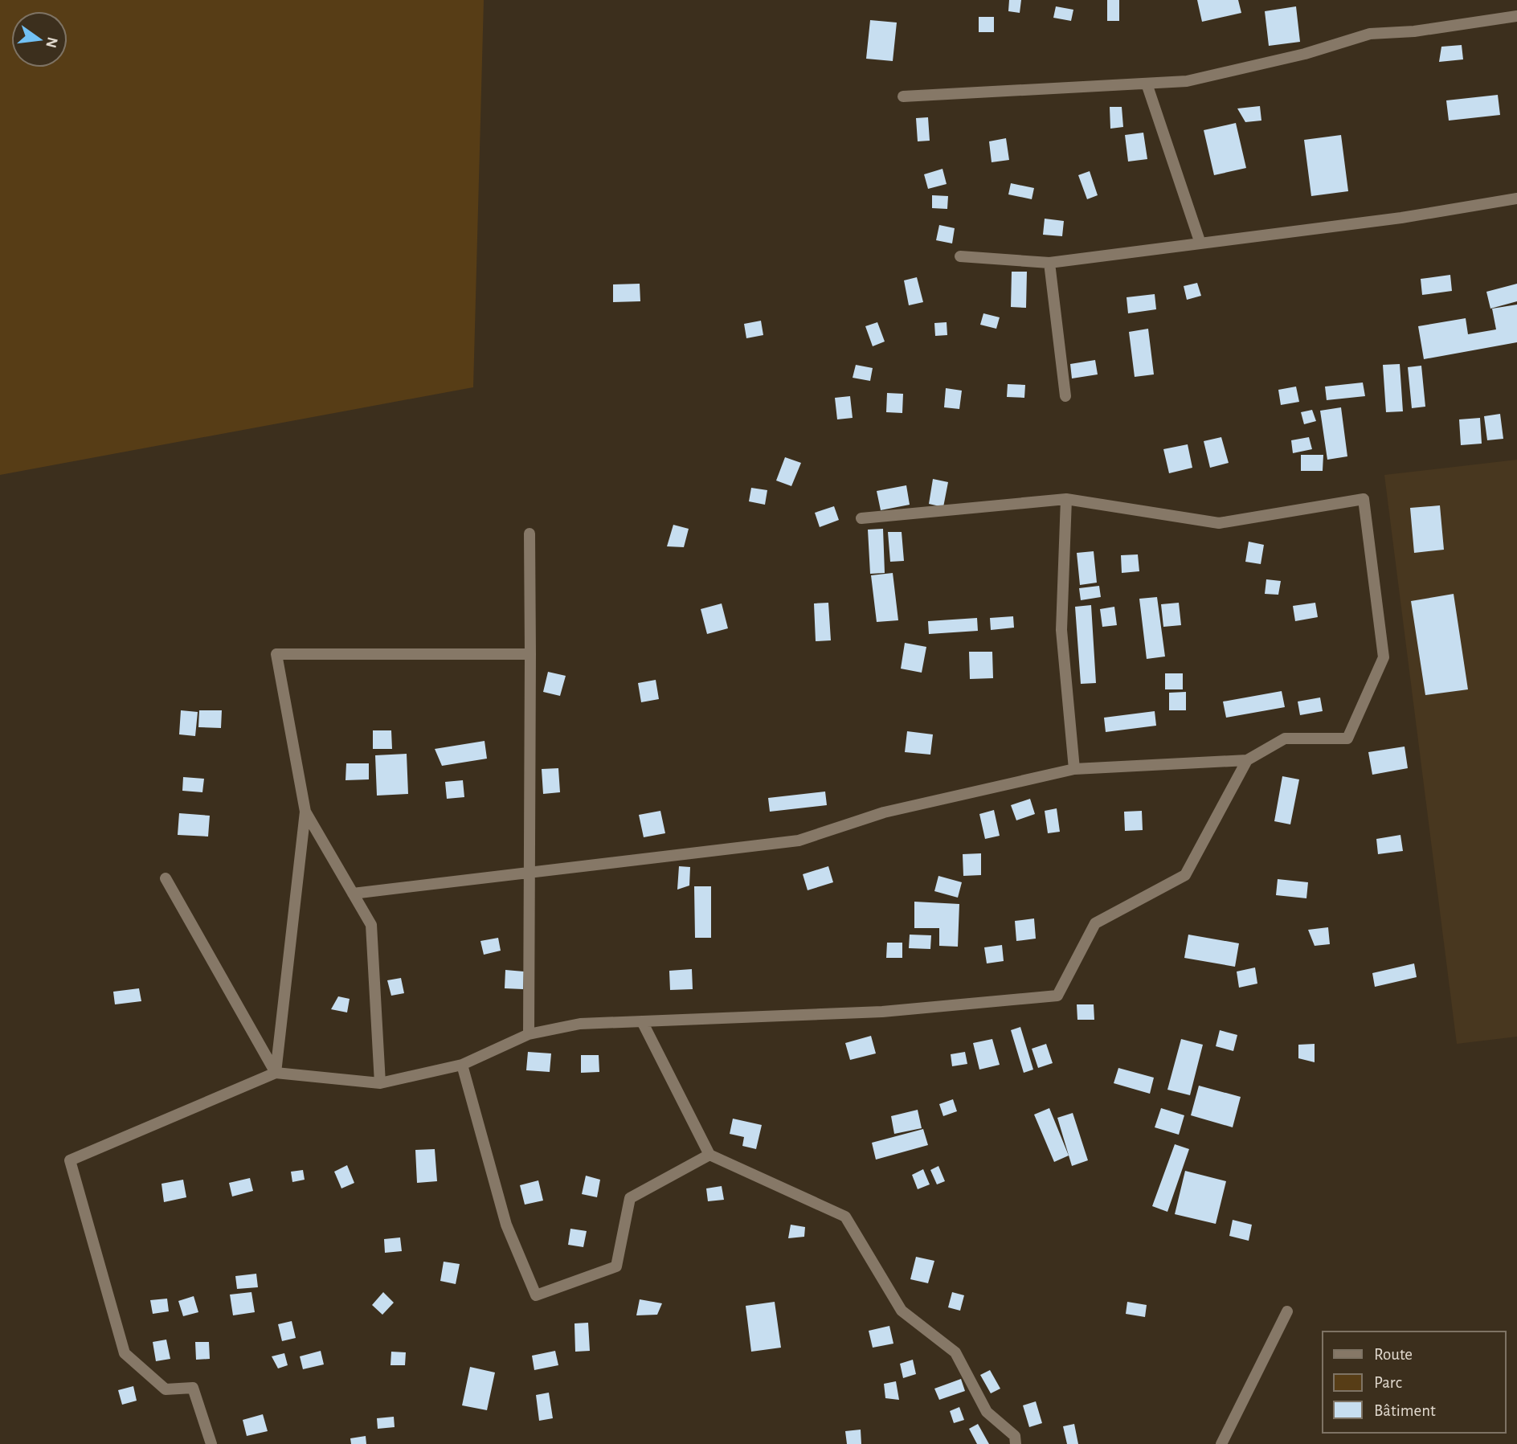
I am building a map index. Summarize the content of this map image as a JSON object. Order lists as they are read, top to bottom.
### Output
{
  "legend": ["Route", "Parc", "Bâtiment"],
  "north": "right"
}
